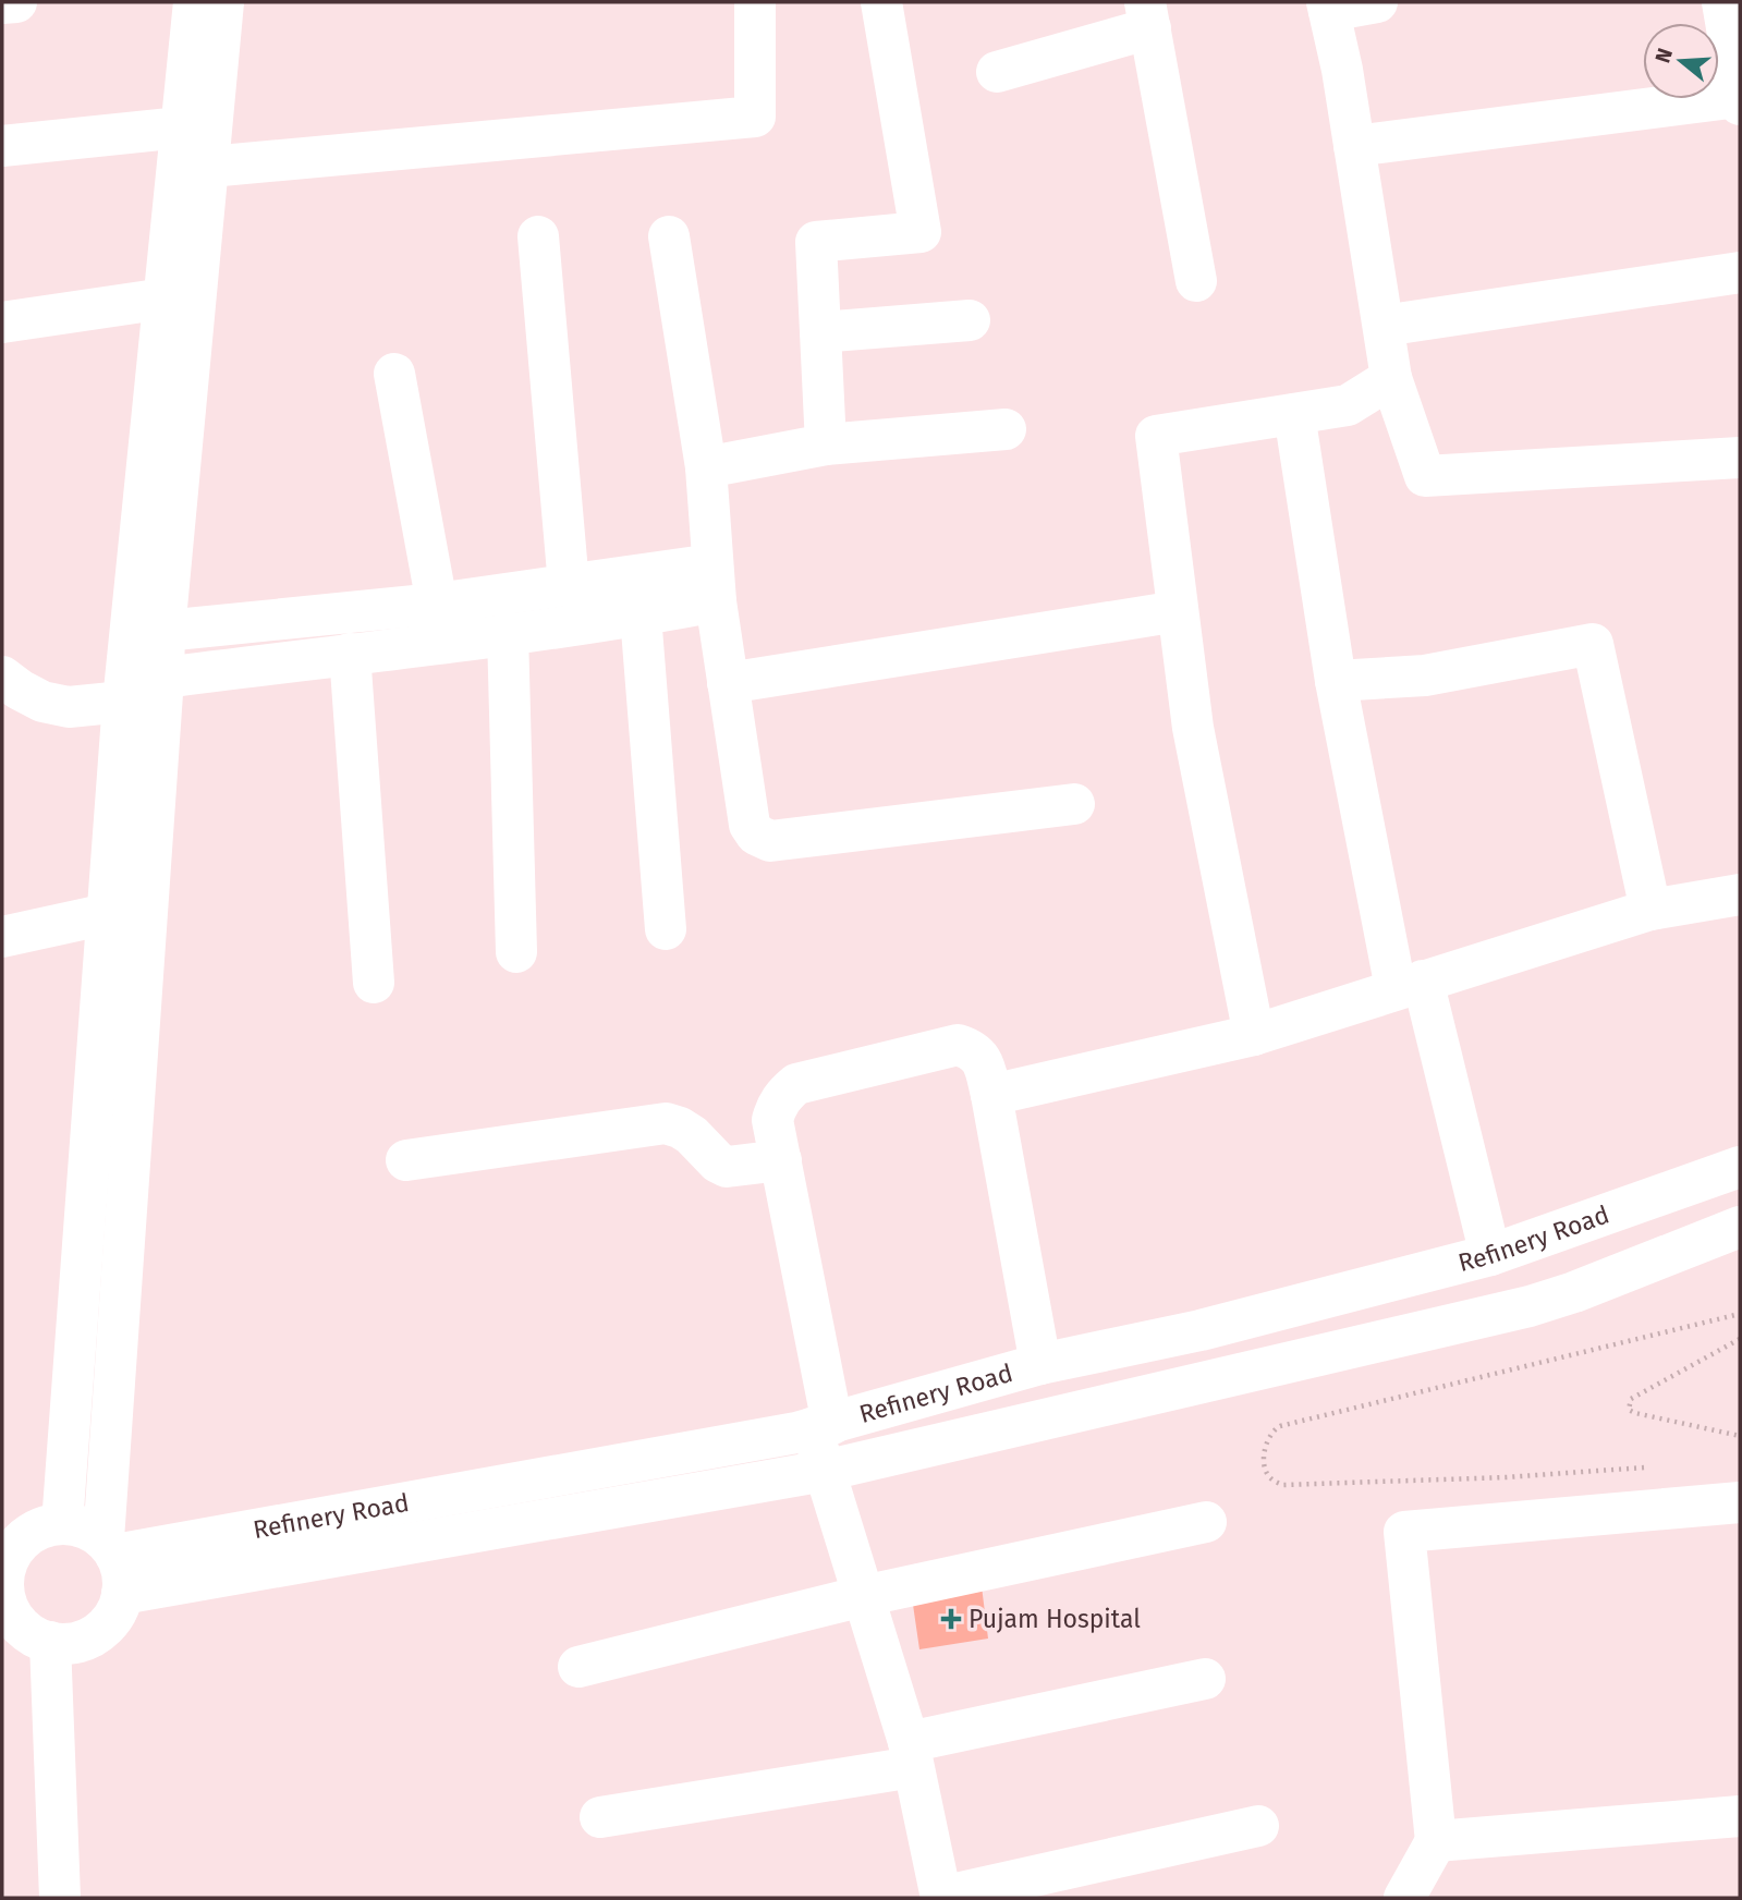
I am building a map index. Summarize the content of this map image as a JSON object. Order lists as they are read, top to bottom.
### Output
{
  "streets": {
    "street": ["Refinery Road"]
  },
  "places": {
    "health": ["Pujam Hospital"]
  },
  "north": "left"
}
